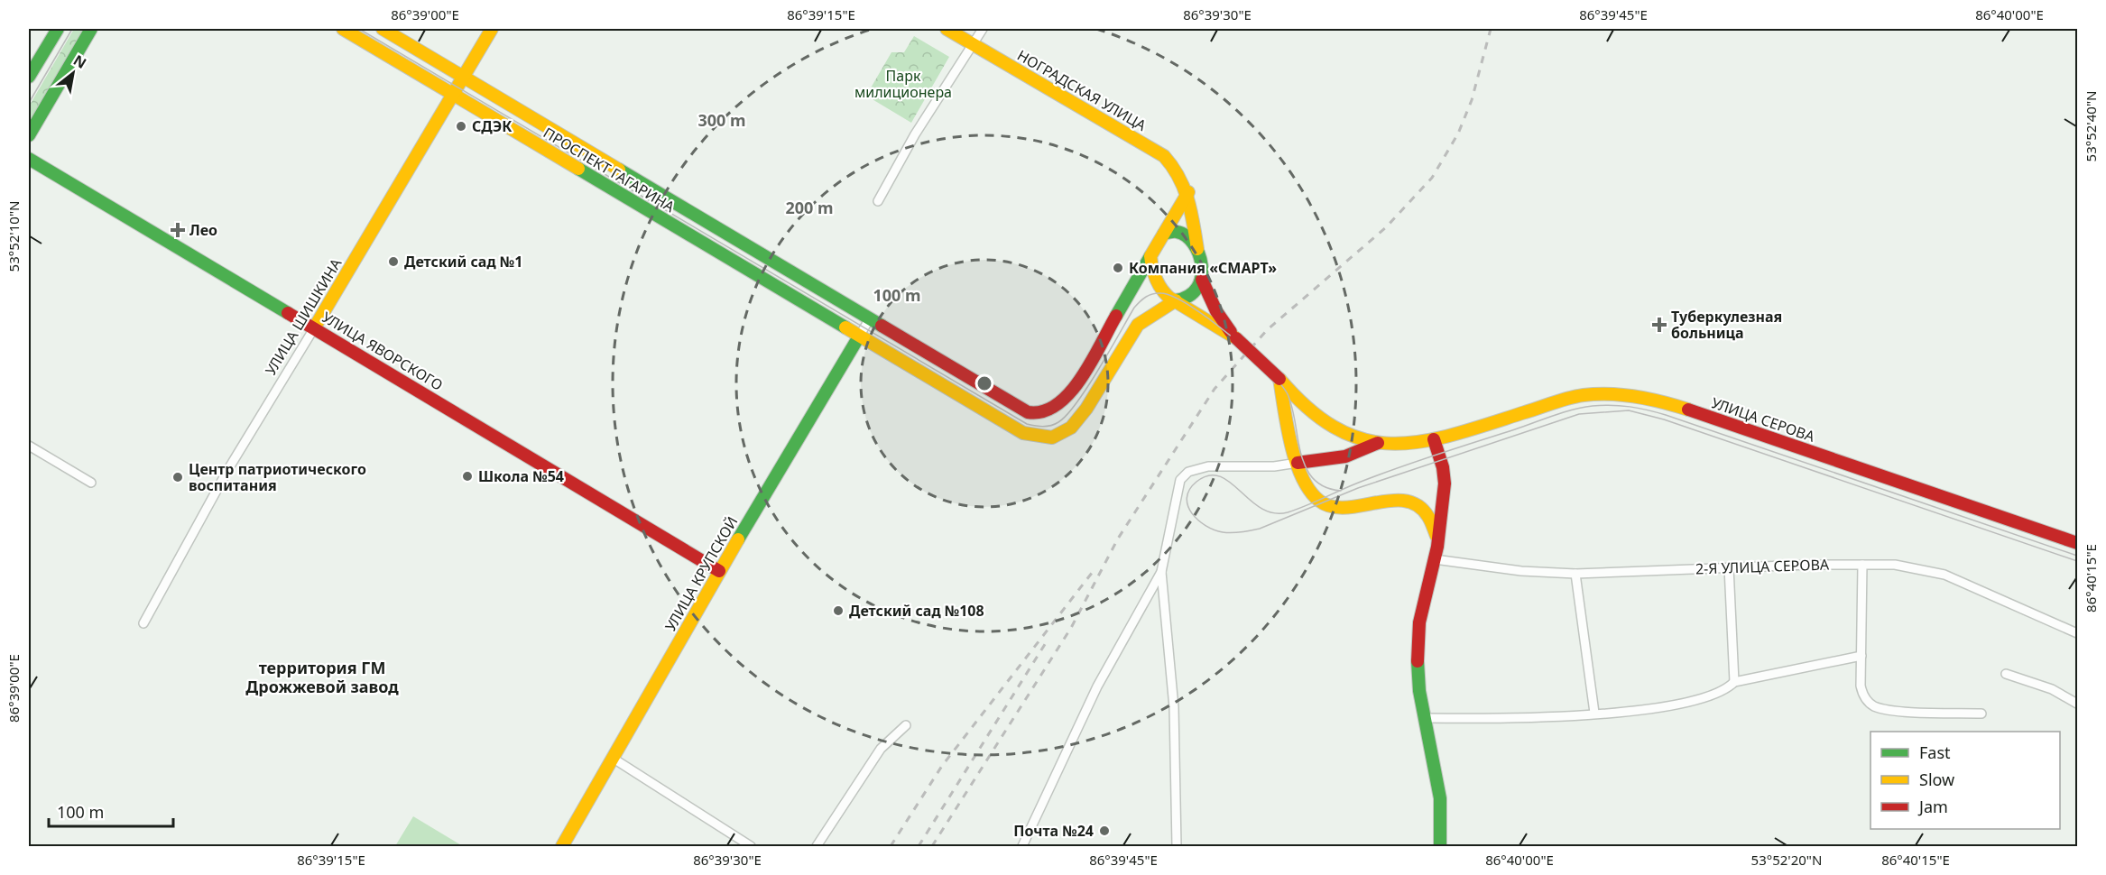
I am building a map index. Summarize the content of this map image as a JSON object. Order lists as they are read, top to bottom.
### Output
{
  "streets": {
    "main road": [
      "НОГРАДСКАЯ УЛИЦА",
      "ПРОСПЕКТ ГАГАРИНА",
      "УЛИЦА ШИШКИНА",
      "УЛИЦА ЯВОРСКОГО",
      "УЛИЦА СЕРОВА",
      "УЛИЦА КРУПСКОЙ"
    ],
    "street": ["2-Я УЛИЦА СЕРОВА"]
  },
  "crossings": [
    ["ПРОСПЕКТ ГАГАРИНА", "УЛИЦА ШИШКИНА"],
    ["ПРОСПЕКТ ГАГАРИНА", "УЛИЦА КРУПСКОЙ"],
    ["УЛИЦА ШИШКИНА", "УЛИЦА ЯВОРСКОГО"],
    ["УЛИЦА ЯВОРСКОГО", "УЛИЦА КРУПСКОЙ"]
  ],
  "districts": ["территория ГМ Дрожжевой завод"],
  "parks": ["Парк милиционера"],
  "places": {
    "other": [
      "СДЭК",
      "Детский сад №1",
      "Компания «СМАРТ»",
      "Школа №54",
      "Центр патриотического воспитания",
      "Детский сад №108",
      "Почта №24"
    ],
    "health": ["Лео", "Туберкулезная больница"]
  },
  "legend": ["Fast", "Slow", "Jam"],
  "scale_bar": "100 m",
  "north": "top right",
  "coordinates": [
    "86°39'00\"E",
    "86°39'15\"E",
    "86°39'30\"E",
    "86°39'45\"E",
    "86°40'00\"E",
    "53°52'40\"N",
    "53°52'10\"N",
    "86°40'15\"E",
    "53°52'20\"N"
  ],
  "rings": ["300 m", "200 m", "100 m"]
}
